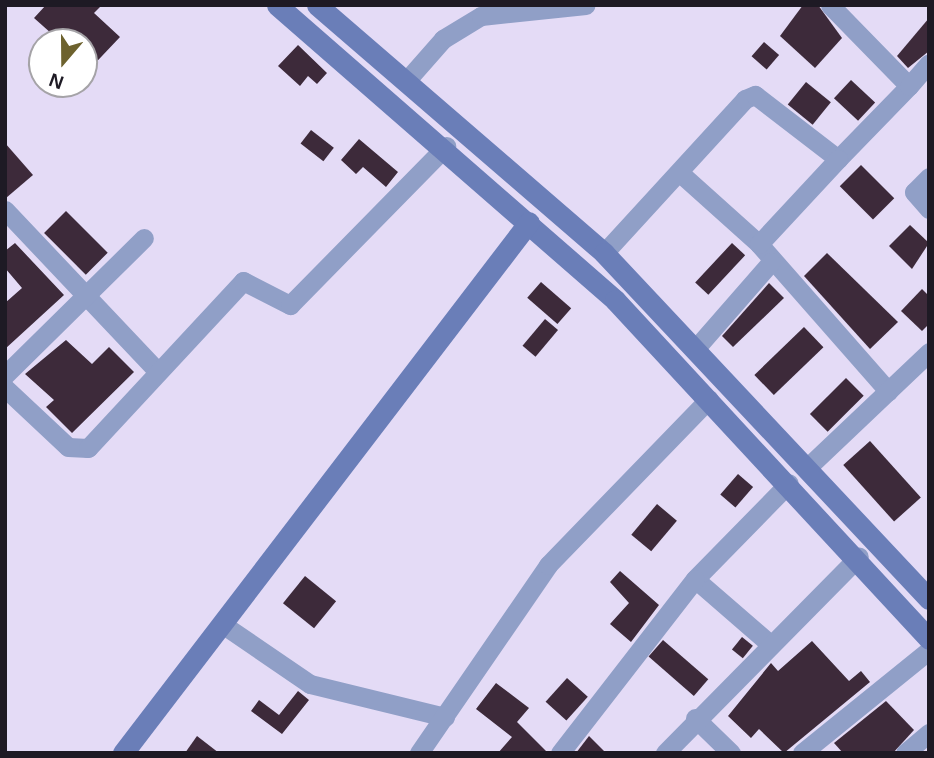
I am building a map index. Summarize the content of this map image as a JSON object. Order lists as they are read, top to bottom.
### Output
{
  "north": "bottom"
}
